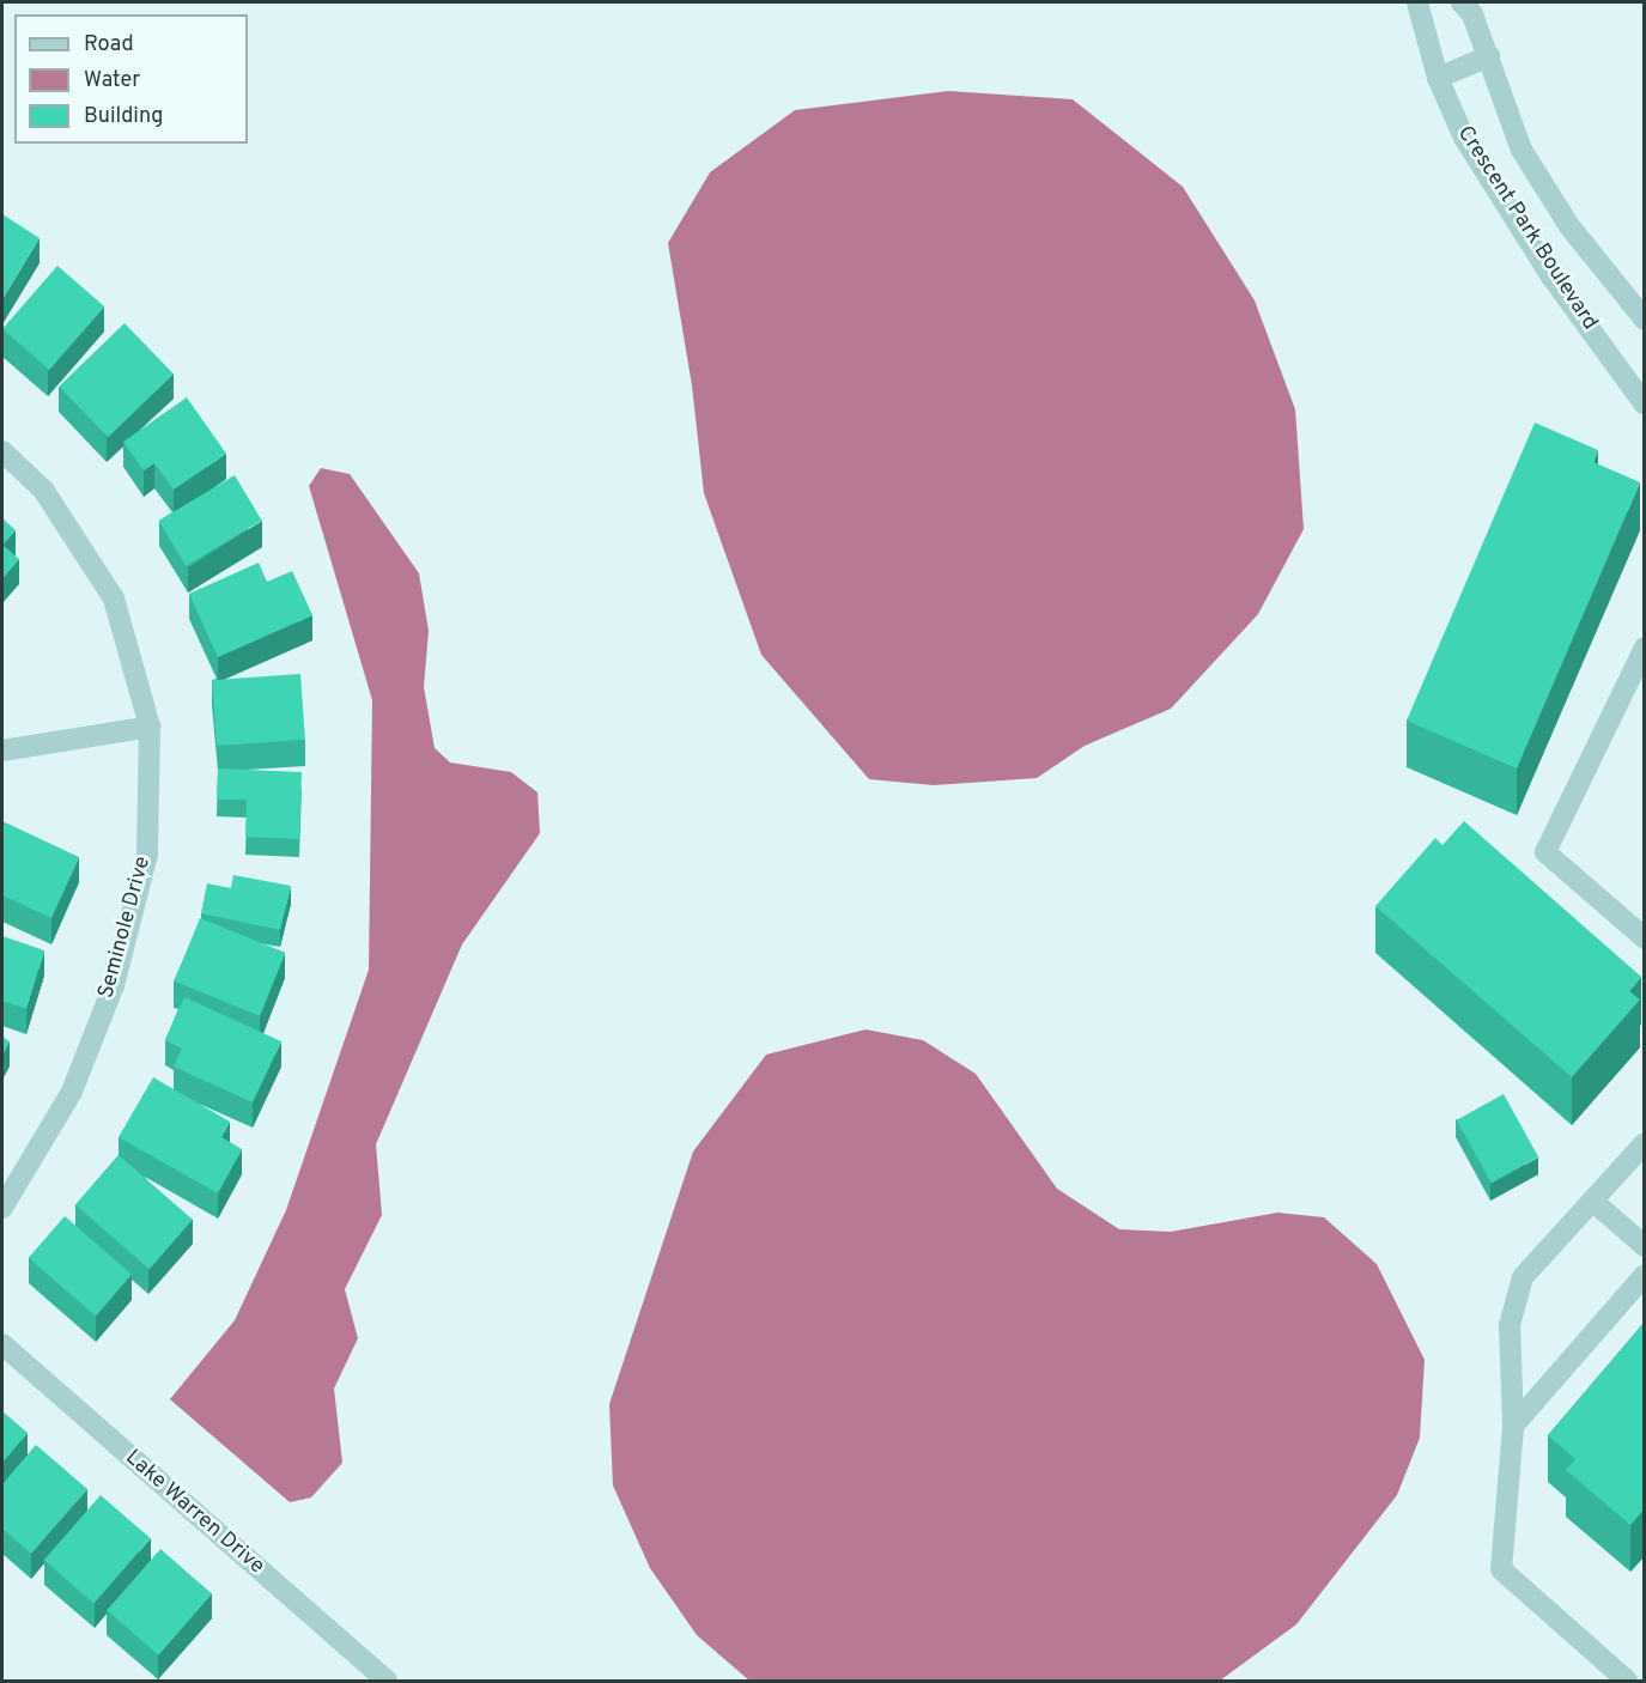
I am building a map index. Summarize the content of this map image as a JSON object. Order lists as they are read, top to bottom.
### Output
{
  "streets": {
    "street": ["Crescent Park Boulevard", "Seminole Drive", "Lake Warren Drive"]
  },
  "legend": ["Road", "Water", "Building"]
}
